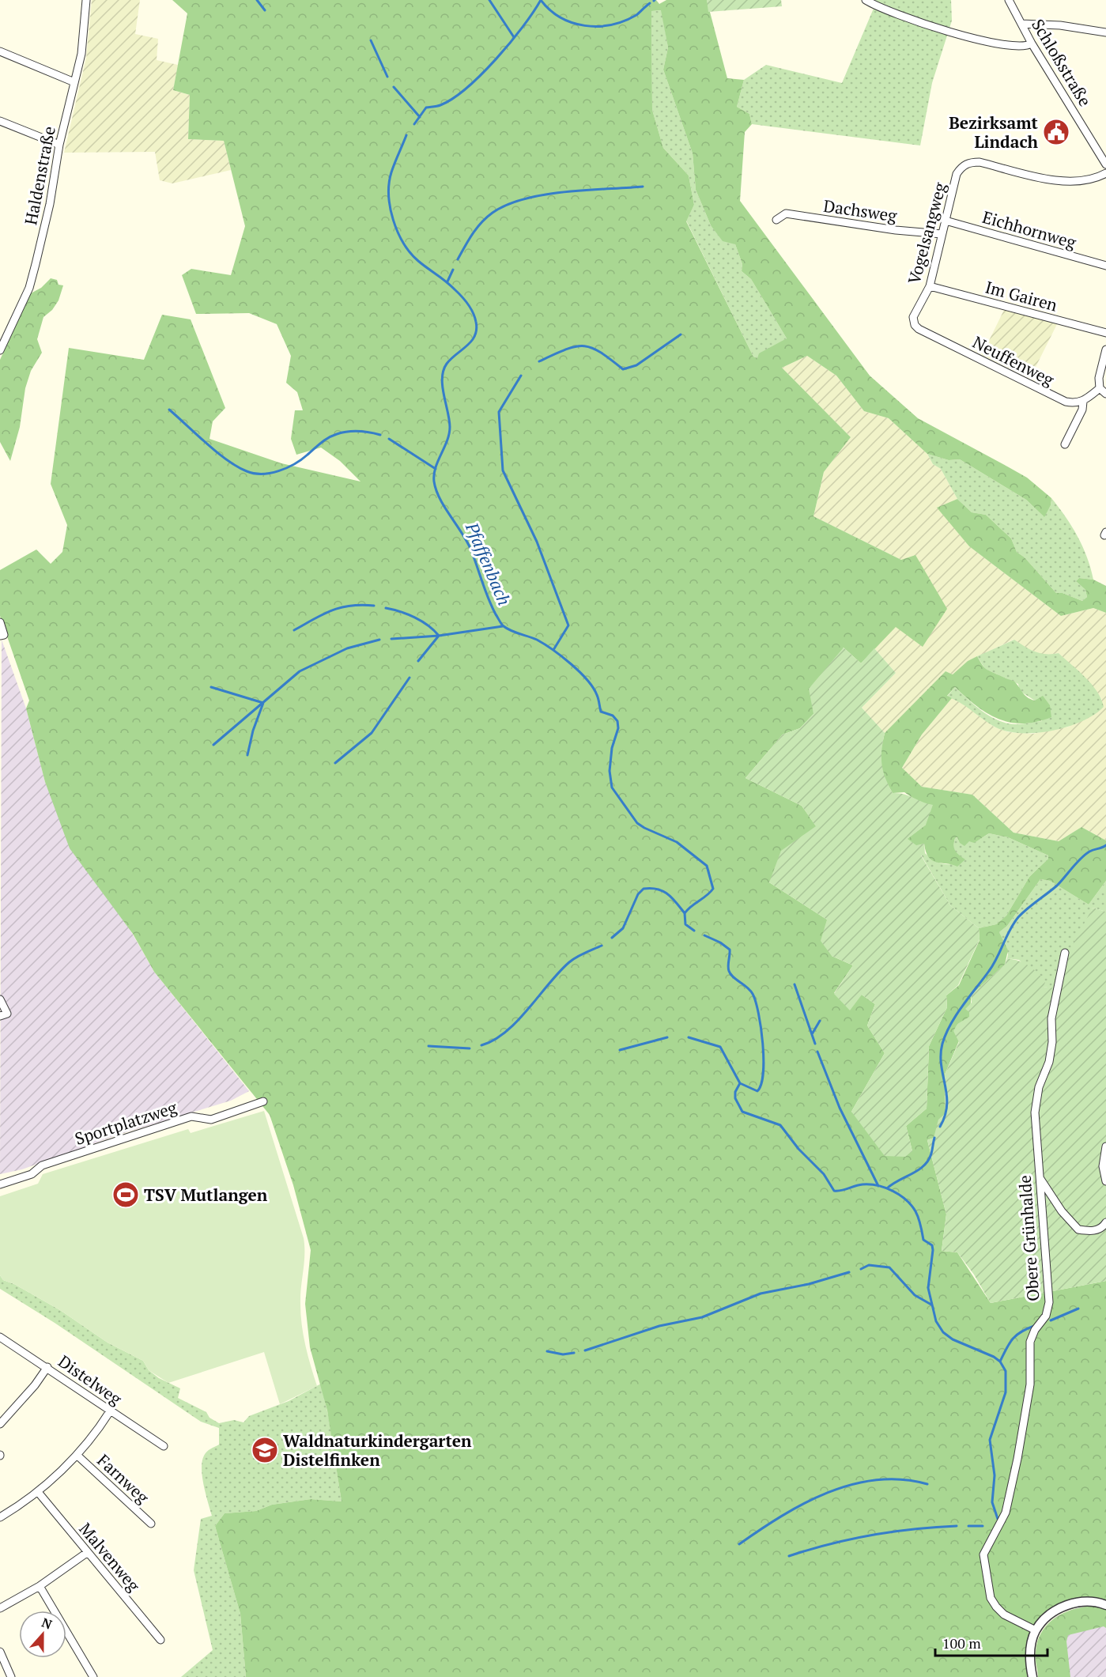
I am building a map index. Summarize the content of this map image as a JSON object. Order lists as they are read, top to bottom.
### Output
{
  "streets": {
    "street": [
      "Schloßstraße",
      "Haldenstraße",
      "Dachsweg",
      "Eichhornweg",
      "Vogelsangweg",
      "Im Gairen",
      "Neuffenweg",
      "Sportplatzweg",
      "Obere Grünhalde",
      "Distelweg",
      "Farnweg",
      "Malvenweg"
    ]
  },
  "crossings": [
    ["Dachsweg", "Vogelsangweg"],
    ["Eichhornweg", "Vogelsangweg"],
    ["Vogelsangweg", "Im Gairen"],
    ["Vogelsangweg", "Neuffenweg"]
  ],
  "water": ["Pfaffenbach"],
  "places": {
    "public building": ["Bezirksamt Lindach"],
    "sports": ["TSV Mutlangen"],
    "school or university": ["Waldnaturkindergarten Distelfinken"]
  },
  "scale_bar": "100 m",
  "north": "top"
}
